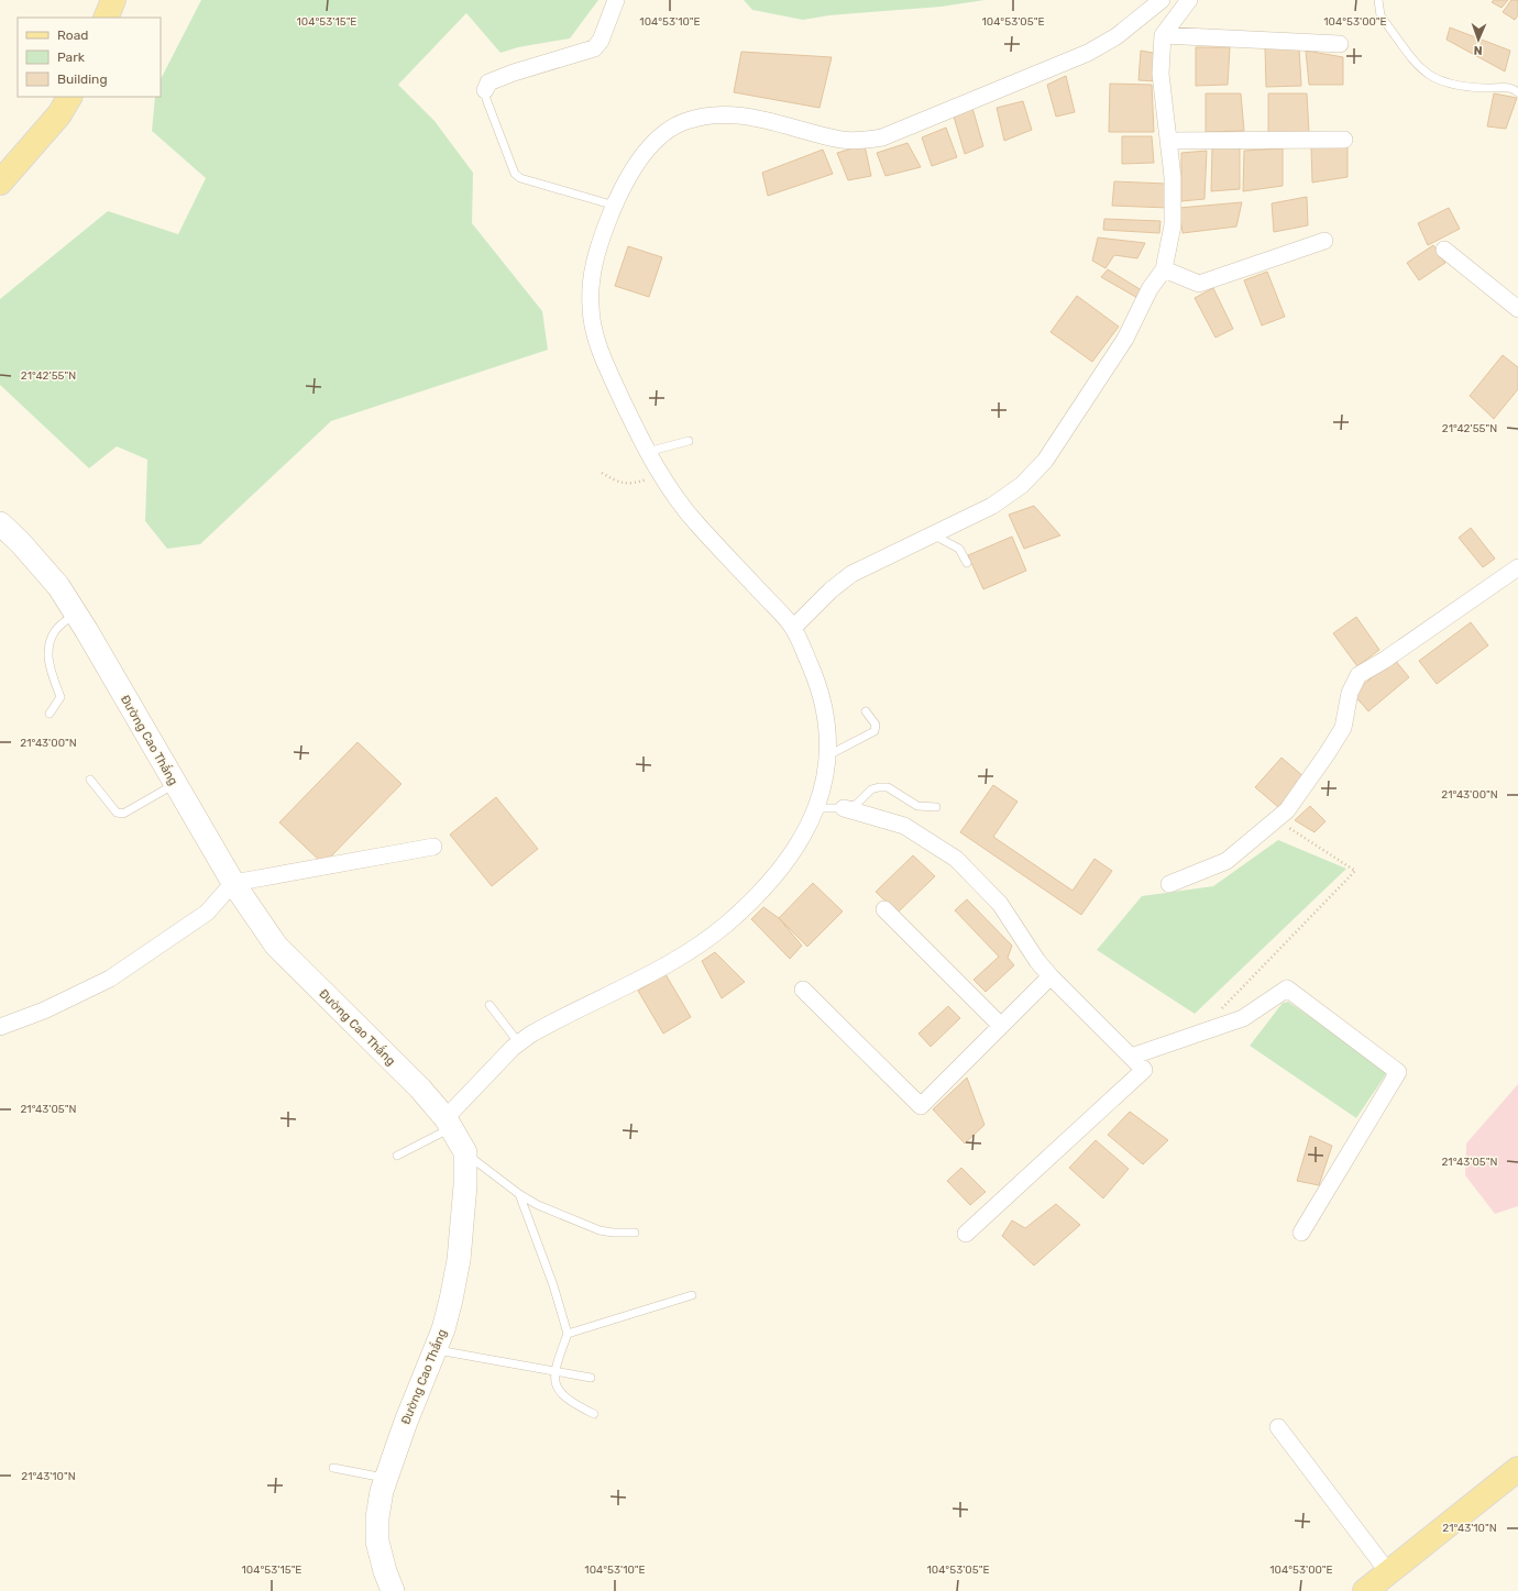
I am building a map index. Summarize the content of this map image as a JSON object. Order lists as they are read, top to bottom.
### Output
{
  "streets": {
    "street": ["Đường Cao Thắng"]
  },
  "legend": ["Road", "Park", "Building"],
  "north": "bottom",
  "coordinates": [
    "104°53'15\"E",
    "104°53'10\"E",
    "104°53'05\"E",
    "104°53'00\"E",
    "21°42'55\"N",
    "21°43'00\"N",
    "21°43'05\"N",
    "21°43'10\"N"
  ]
}
